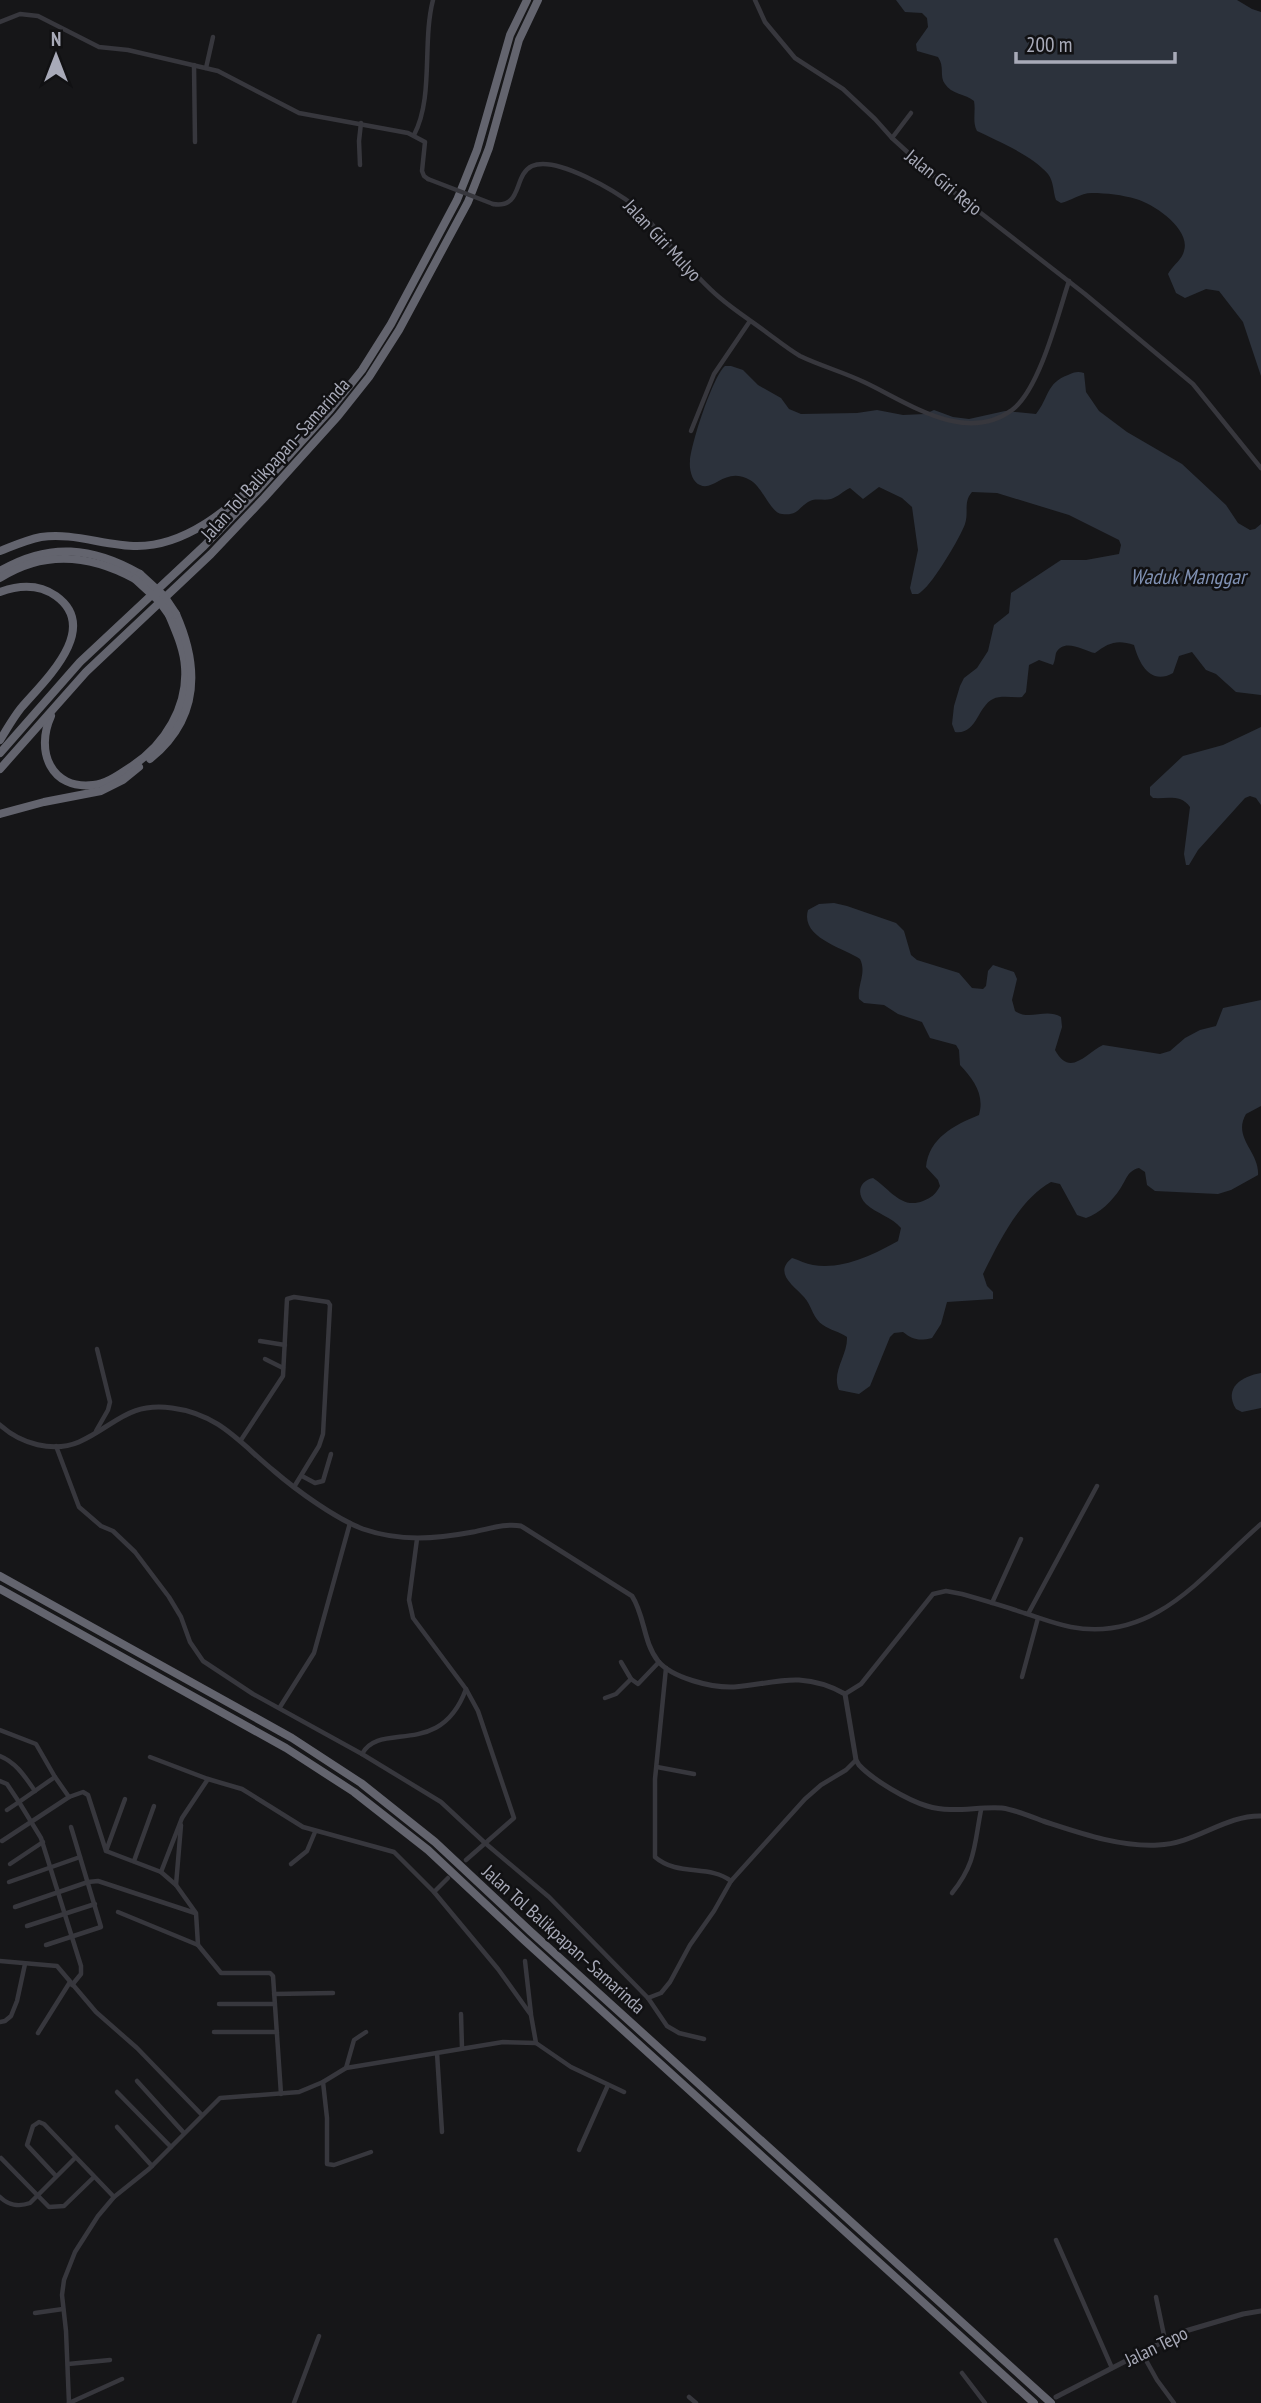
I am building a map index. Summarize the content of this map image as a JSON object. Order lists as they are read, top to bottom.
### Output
{
  "streets": {
    "highway": ["Jalan Tol Balikpapan–Samarinda"],
    "street": ["Jalan Giri Rejo", "Jalan Giri Mulyo", "Jalan Tepo"]
  },
  "crossings": [
    ["Jalan Giri Rejo", "Jalan Giri Mulyo"],
    ["Jalan Tol Balikpapan–Samarinda", "Jalan Tepo"]
  ],
  "water": ["Waduk Manggar"],
  "scale_bar": "200 m",
  "north": "top"
}
